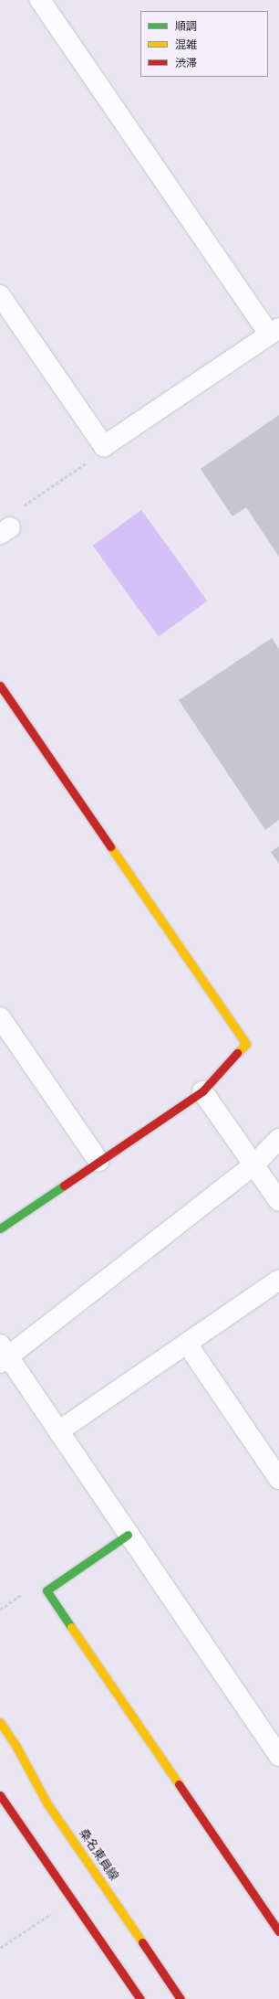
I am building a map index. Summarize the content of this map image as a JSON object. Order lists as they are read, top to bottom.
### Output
{
  "streets": {
    "street": ["桑名東員線"]
  },
  "legend": ["順調", "混雑", "渋滞"]
}
